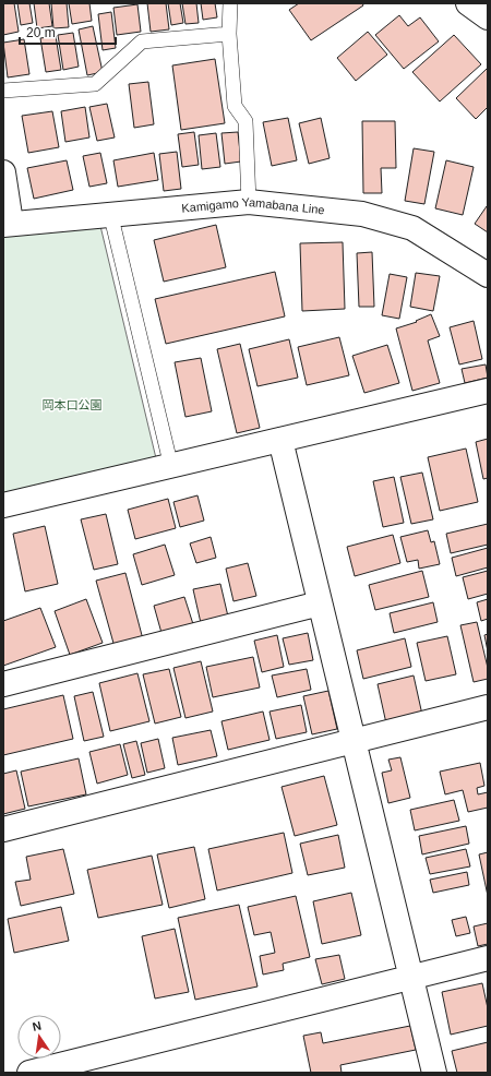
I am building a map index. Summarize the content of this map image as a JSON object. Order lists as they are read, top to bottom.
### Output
{
  "streets": {
    "street": ["Kamigamo Yamabana Line"]
  },
  "parks": ["岡本口公園"],
  "scale_bar": "20 m",
  "north": "top"
}
